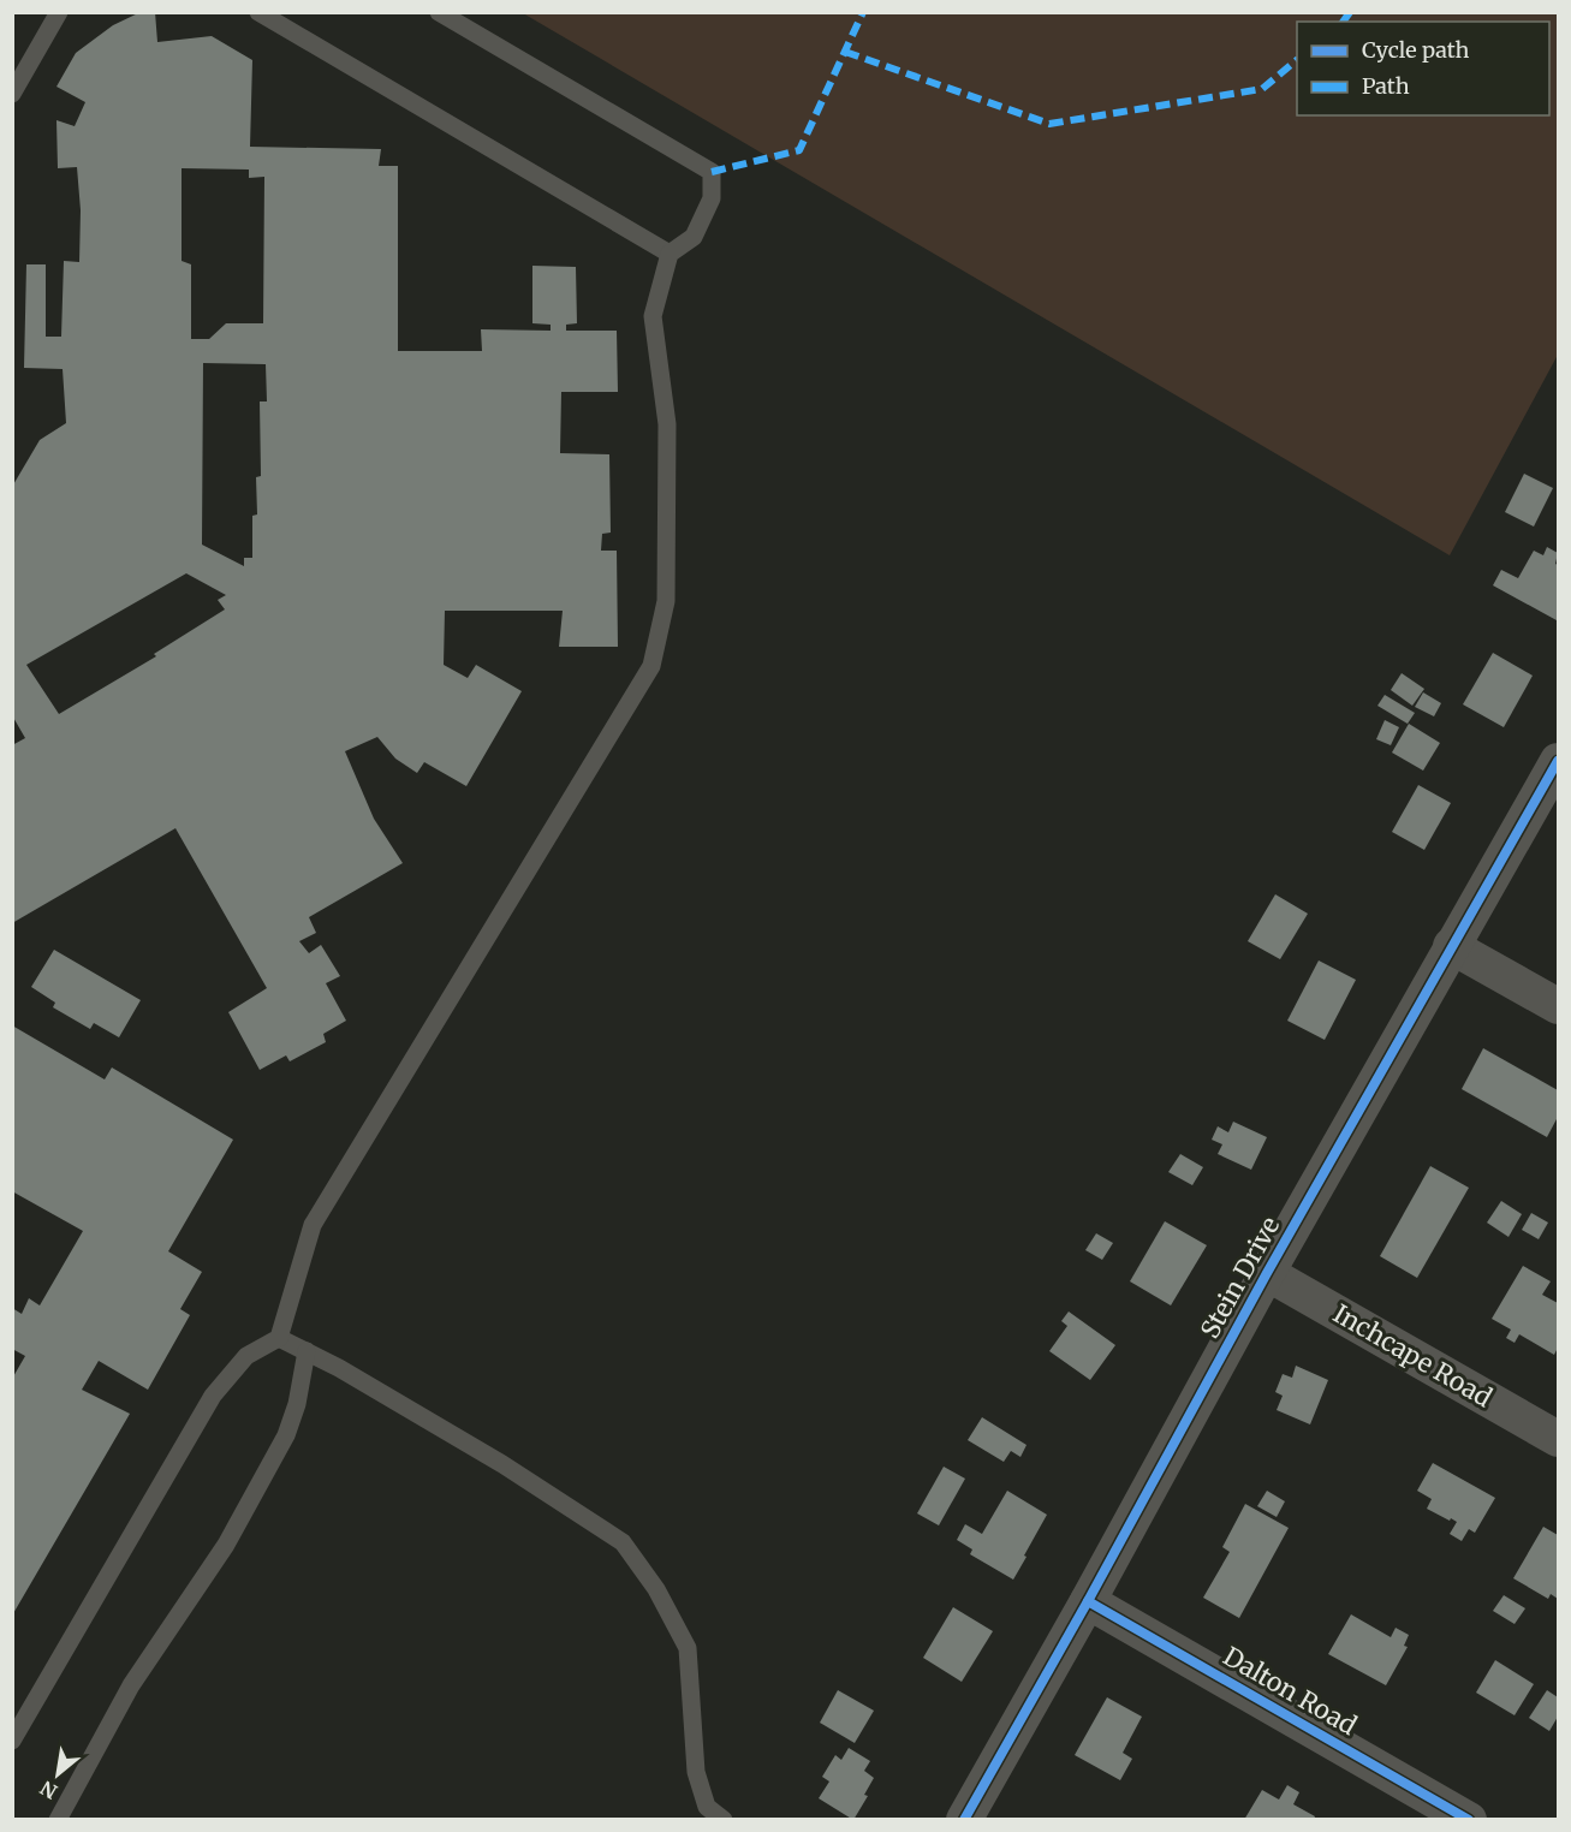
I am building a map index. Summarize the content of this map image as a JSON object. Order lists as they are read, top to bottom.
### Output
{
  "streets": {
    "street": ["Stein Drive", "Inchcape Road", "Dalton Road"]
  },
  "crossings": [
    ["Stein Drive", "Inchcape Road"],
    ["Stein Drive", "Dalton Road"]
  ],
  "legend": ["Cycle path", "Path"],
  "north": "bottom left"
}
